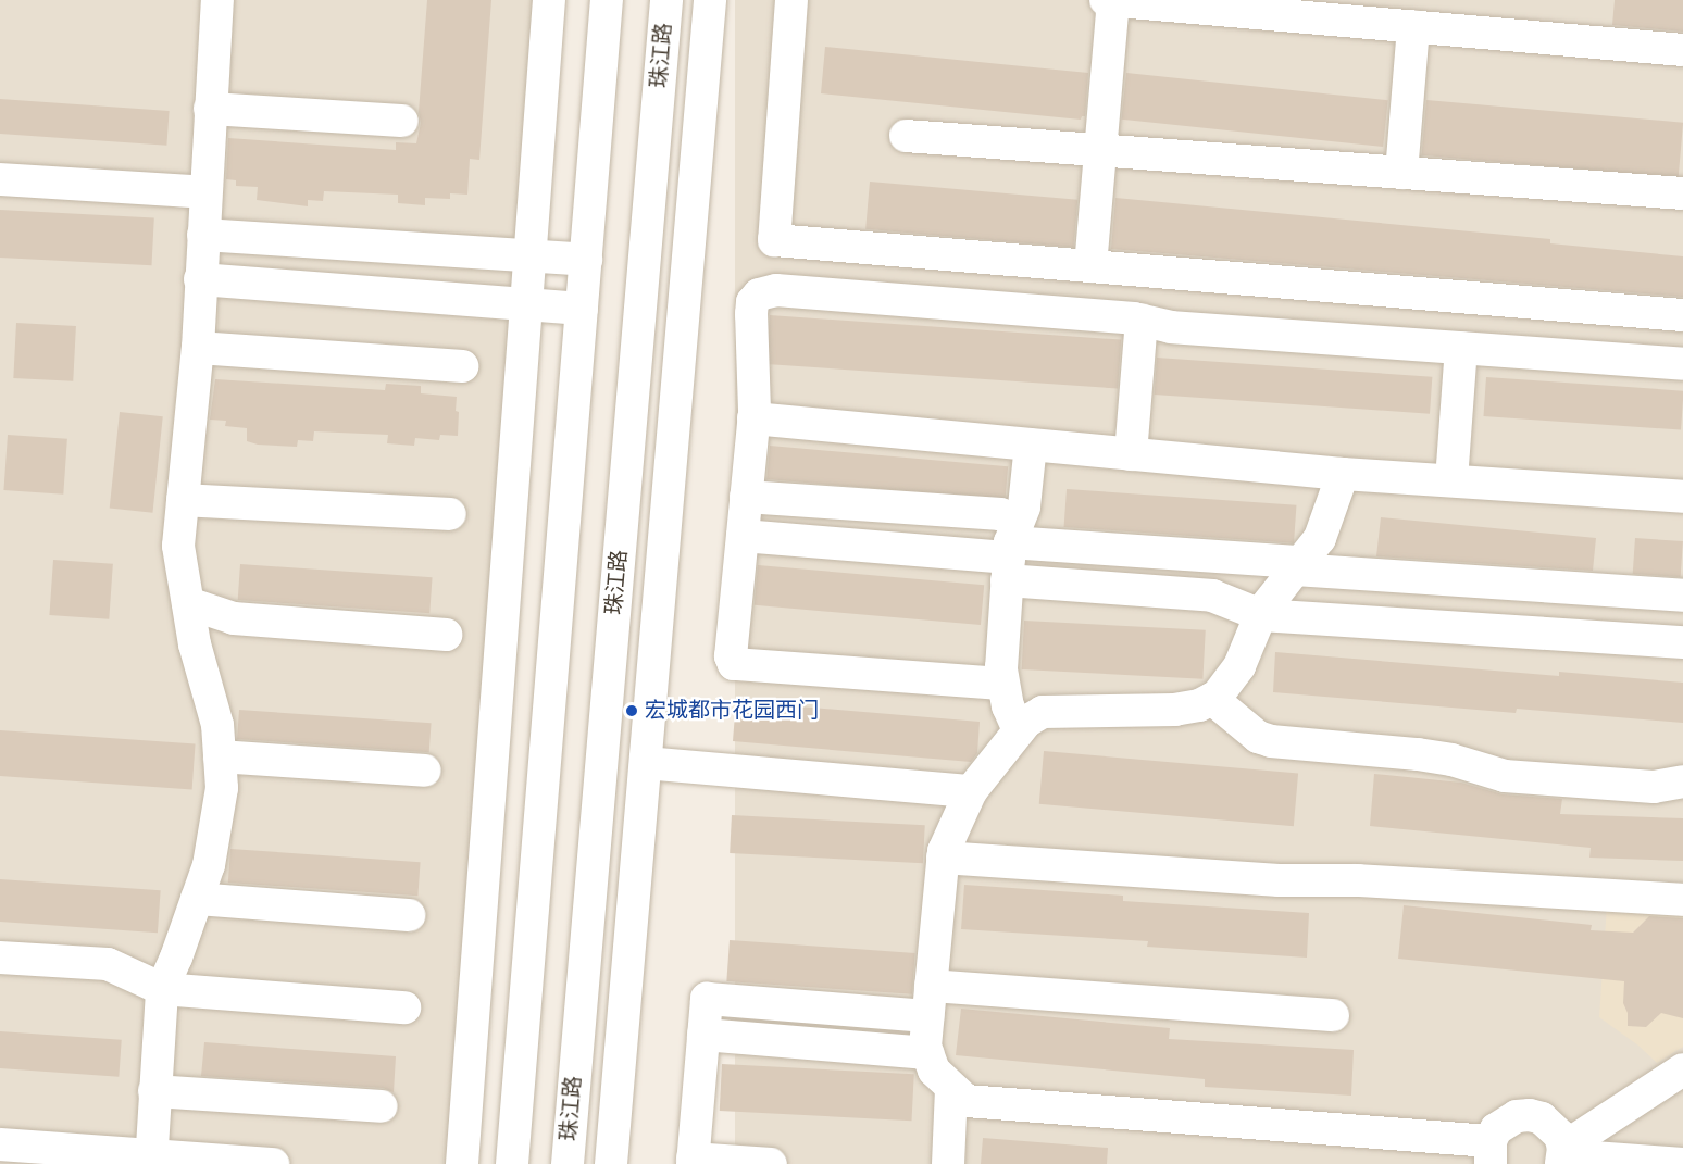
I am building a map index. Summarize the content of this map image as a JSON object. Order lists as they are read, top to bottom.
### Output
{
  "streets": {
    "street": ["珠江路"]
  },
  "places": ["宏城都市花园西门"]
}
